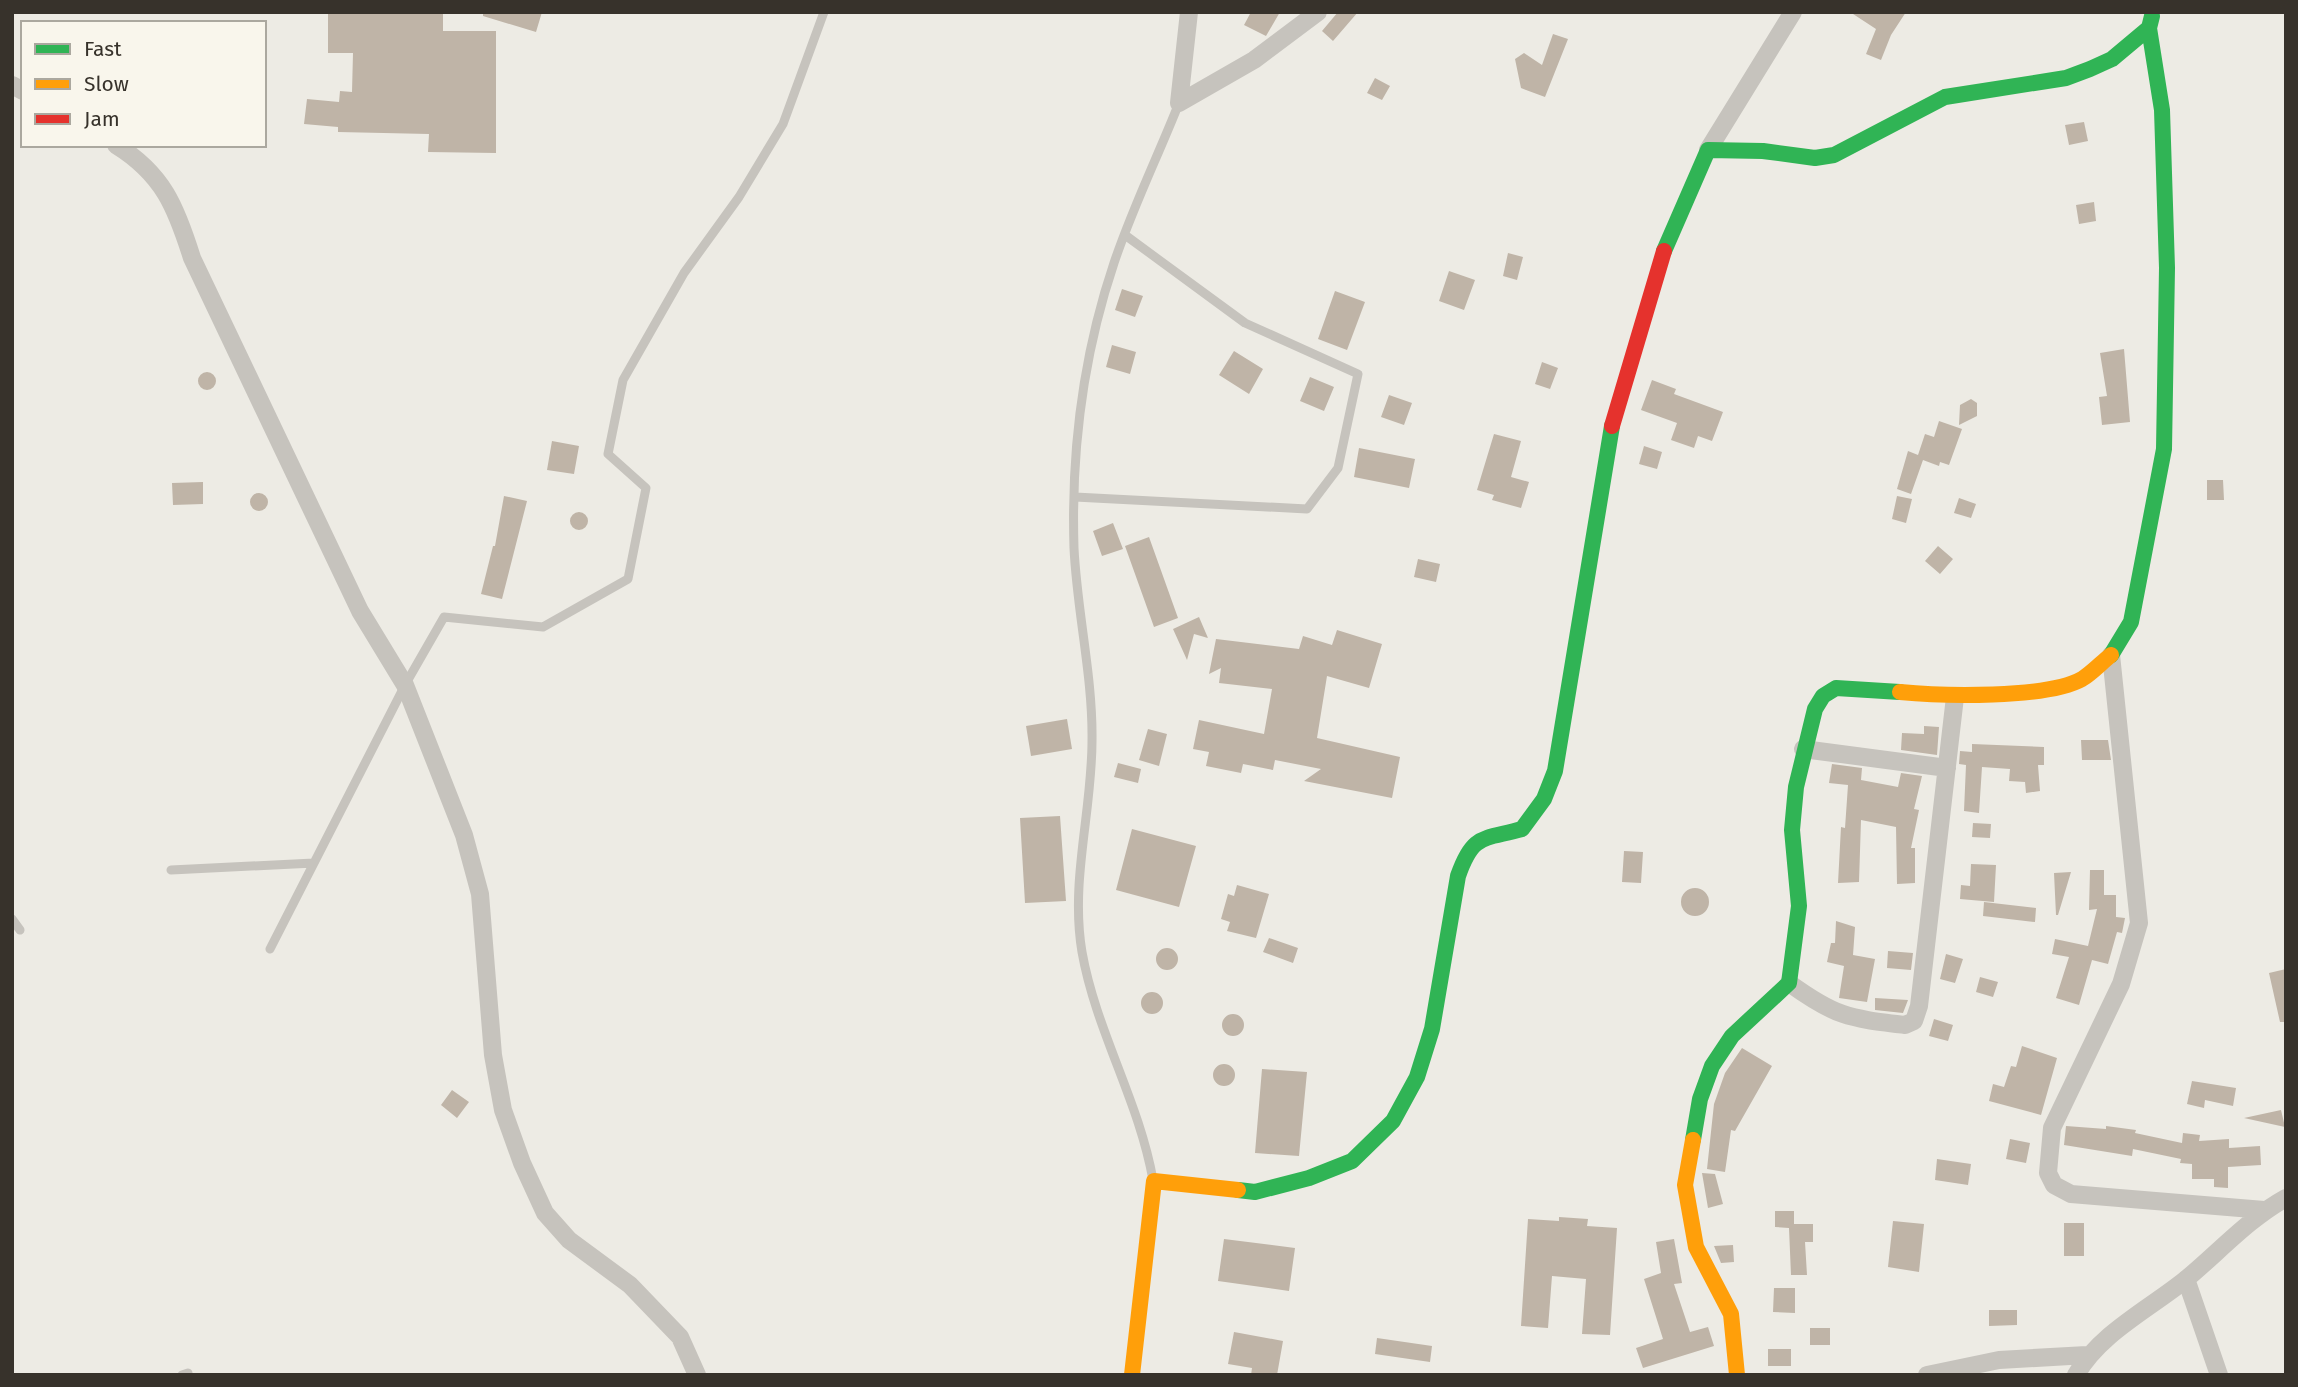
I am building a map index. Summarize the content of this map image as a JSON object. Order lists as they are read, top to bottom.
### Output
{
  "legend": ["Fast", "Slow", "Jam"]
}
